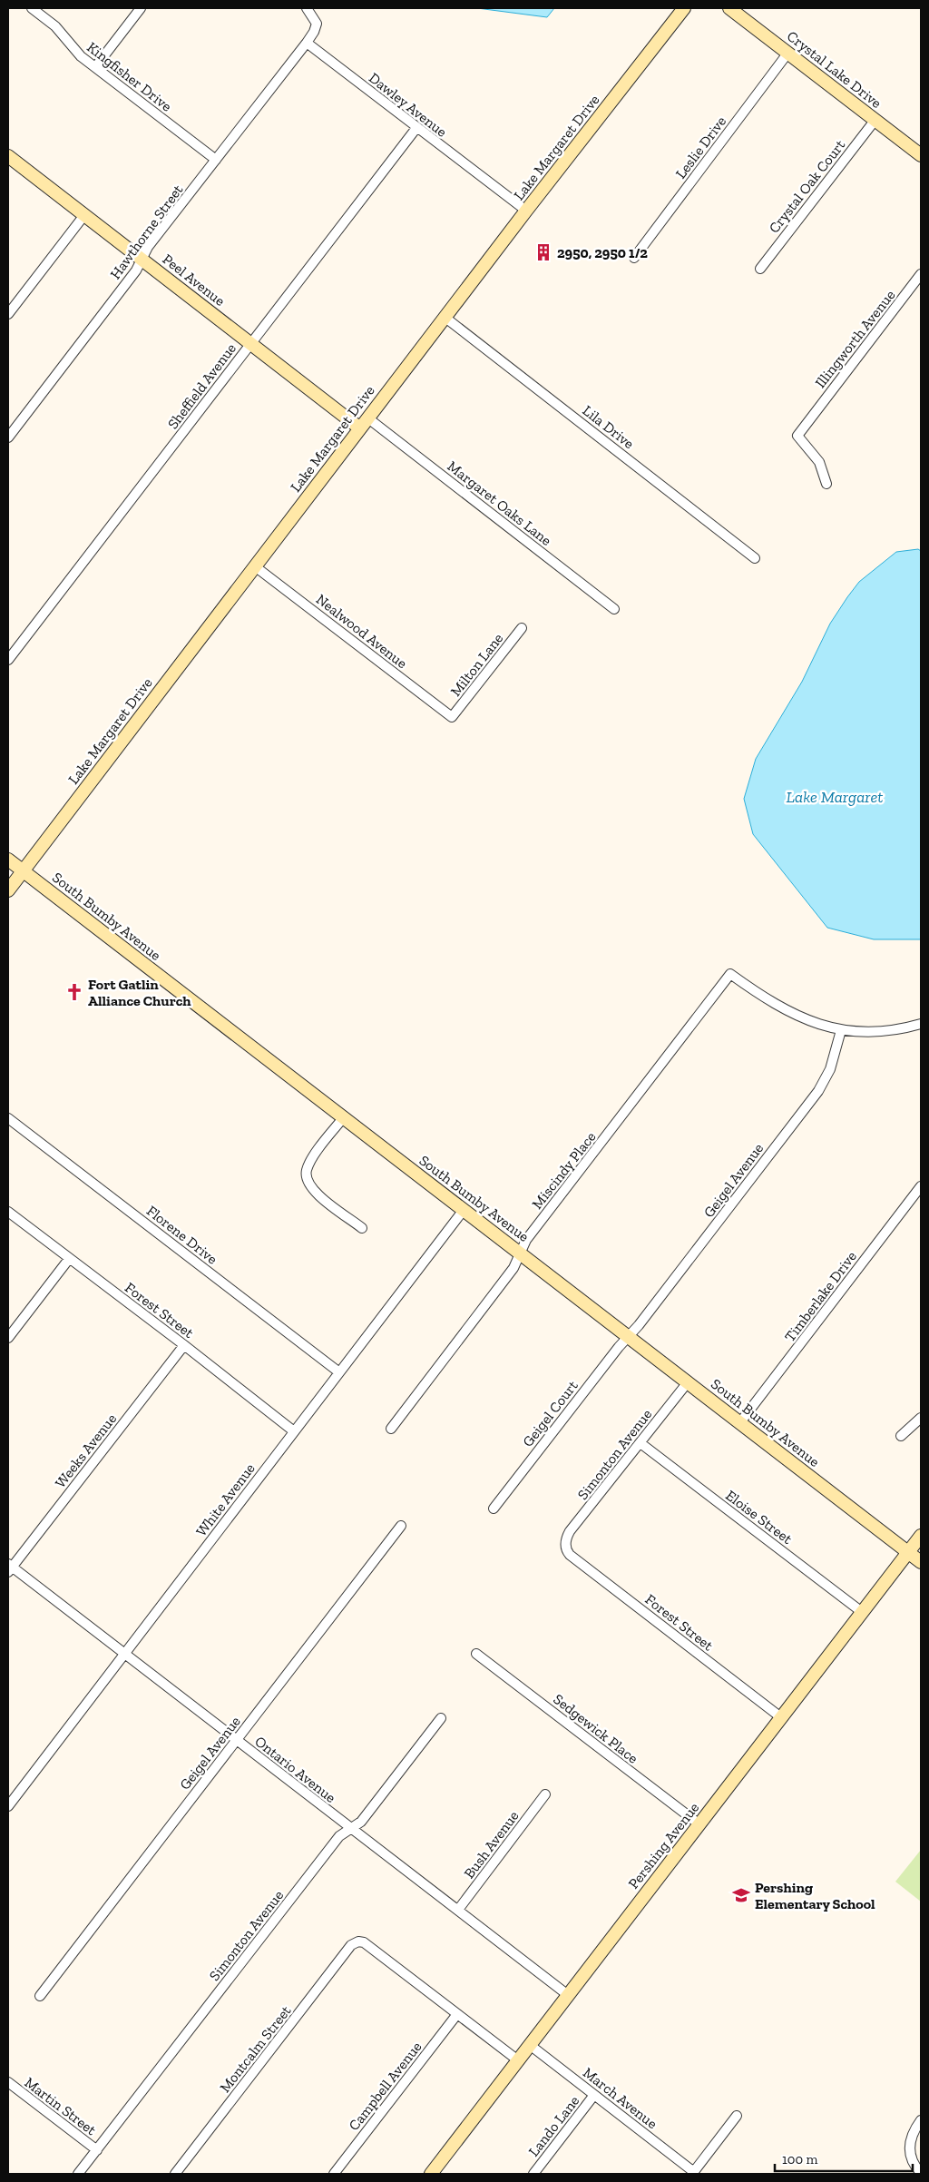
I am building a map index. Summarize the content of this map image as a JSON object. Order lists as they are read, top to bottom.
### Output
{
  "streets": {
    "street": [
      "Crystal Lake Drive",
      "Kingfisher Drive",
      "Dawley Avenue",
      "Lake Margaret Drive",
      "Leslie Drive",
      "Crystal Oak Court",
      "Hawthorne Street",
      "Peel Avenue",
      "Illingworth Avenue",
      "Sheffield Avenue",
      "Lila Drive",
      "Margaret Oaks Lane",
      "Nealwood Avenue",
      "Milton Lane",
      "South Bumby Avenue",
      "Miscindy Place",
      "Geigel Avenue",
      "Florene Drive",
      "Timberlake Drive",
      "Forest Street",
      "Geigel Court",
      "Weeks Avenue",
      "Simonton Avenue",
      "White Avenue",
      "Eloise Street",
      "Sedgewick Place",
      "Ontario Avenue",
      "Bush Avenue",
      "Pershing Avenue",
      "Montcalm Street",
      "Campbell Avenue",
      "March Avenue",
      "Martin Street",
      "Lando Lane"
    ]
  },
  "crossings": [
    ["Crystal Lake Drive", "Leslie Drive"],
    ["Crystal Lake Drive", "Crystal Oak Court"],
    ["Kingfisher Drive", "Hawthorne Street"],
    ["Dawley Avenue", "Lake Margaret Drive"],
    ["Dawley Avenue", "Hawthorne Street"],
    ["Dawley Avenue", "Sheffield Avenue"],
    ["Lake Margaret Drive", "Peel Avenue"],
    ["Lake Margaret Drive", "Lila Drive"],
    ["Lake Margaret Drive", "Margaret Oaks Lane"],
    ["Lake Margaret Drive", "Nealwood Avenue"],
    ["Lake Margaret Drive", "South Bumby Avenue"],
    ["Hawthorne Street", "Peel Avenue"],
    ["Peel Avenue", "Sheffield Avenue"],
    ["Nealwood Avenue", "Milton Lane"],
    ["South Bumby Avenue", "Miscindy Place"],
    ["South Bumby Avenue", "Geigel Avenue"],
    ["South Bumby Avenue", "Timberlake Drive"],
    ["South Bumby Avenue", "Geigel Court"],
    ["South Bumby Avenue", "Simonton Avenue"],
    ["South Bumby Avenue", "White Avenue"],
    ["South Bumby Avenue", "Pershing Avenue"],
    ["Miscindy Place", "Geigel Avenue"],
    ["Geigel Avenue", "Geigel Court"],
    ["Geigel Avenue", "Ontario Avenue"],
    ["Florene Drive", "White Avenue"],
    ["Forest Street", "Weeks Avenue"],
    ["Forest Street", "Simonton Avenue"],
    ["Forest Street", "White Avenue"],
    ["Forest Street", "Pershing Avenue"],
    ["Weeks Avenue", "Ontario Avenue"],
    ["Simonton Avenue", "Eloise Street"],
    ["Simonton Avenue", "Ontario Avenue"],
    ["Simonton Avenue", "Martin Street"],
    ["White Avenue", "Ontario Avenue"],
    ["Eloise Street", "Pershing Avenue"],
    ["Sedgewick Place", "Pershing Avenue"],
    ["Ontario Avenue", "Bush Avenue"],
    ["Ontario Avenue", "Pershing Avenue"],
    ["Pershing Avenue", "March Avenue"],
    ["Montcalm Street", "Campbell Avenue"],
    ["March Avenue", "Lando Lane"]
  ],
  "water": ["Lake Margaret"],
  "places": {
    "building": ["2950, 2950 1/2"],
    "church": ["Fort Gatlin Alliance Church"],
    "school or university": ["Pershing Elementary School"]
  },
  "scale_bar": "100 m"
}
